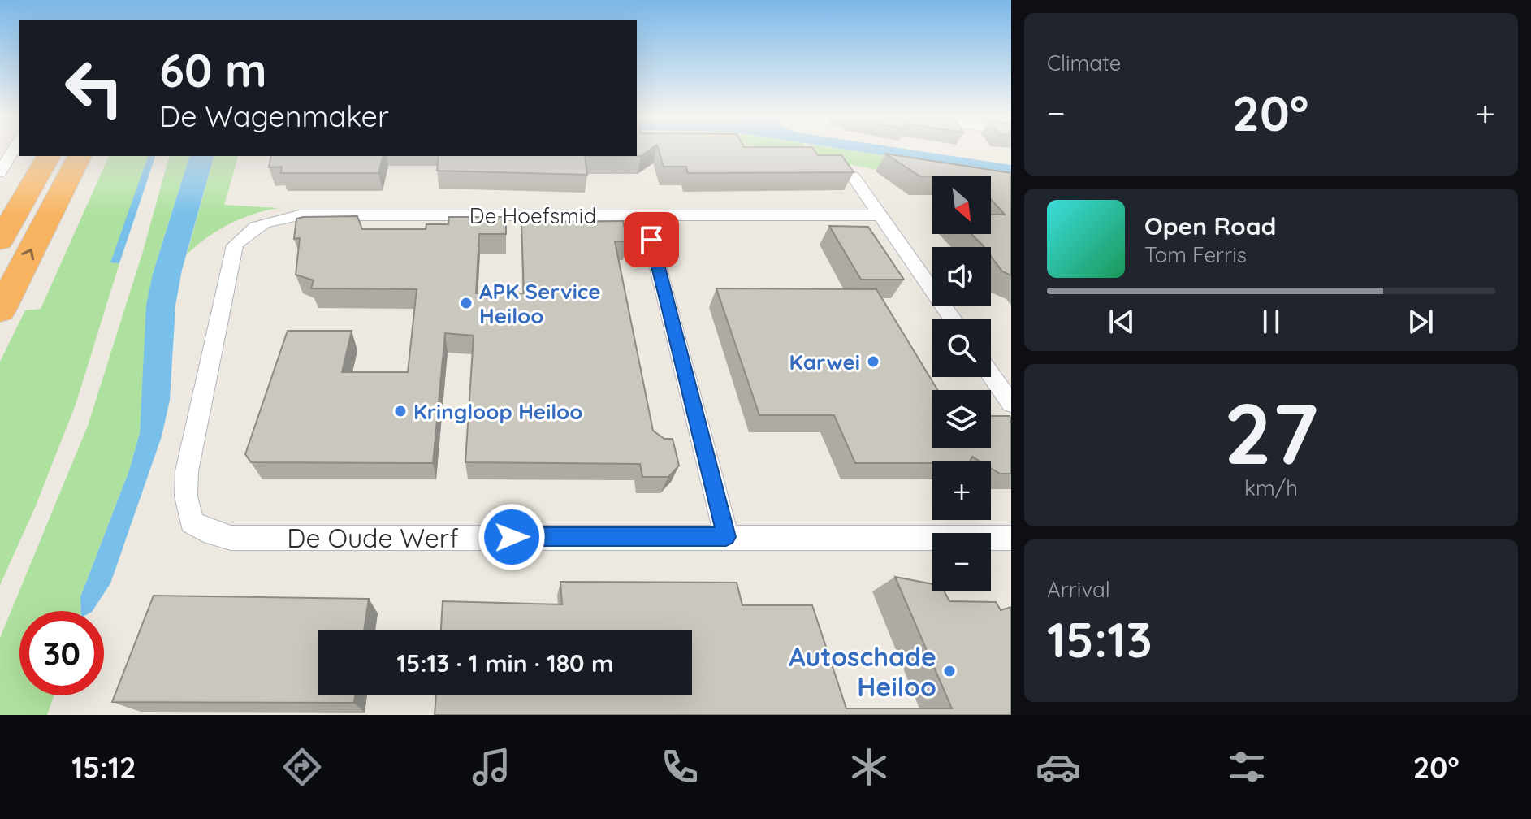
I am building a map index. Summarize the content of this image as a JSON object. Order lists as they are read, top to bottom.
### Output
{
  "streets": {
    "street": ["De Hoefsmid", "De Oude Werf"]
  },
  "crossings": [
    ["De Hoefsmid", "De Oude Werf"]
  ],
  "places": [
    "APK Service Heiloo",
    "Karwei",
    "Kringloop Heiloo",
    "Autoschade Heiloo"
  ],
  "north": "bottom right",
  "page": {
    "tile": [
      "Climate",
      ["27", "km/h"],
      ["Arrival", "15:13"]
    ],
    "turn": ["60 m", "De Wagenmaker"],
    "heat": ["−", "20°", "+"],
    "map_buttons": ["+", "−"],
    "song": ["Open Road", "Tom Ferris"],
    "limit": "30",
    "trip": "15:13 · 1 min · 180 m",
    "tabs": ["15:12", "20°"]
  }
}
